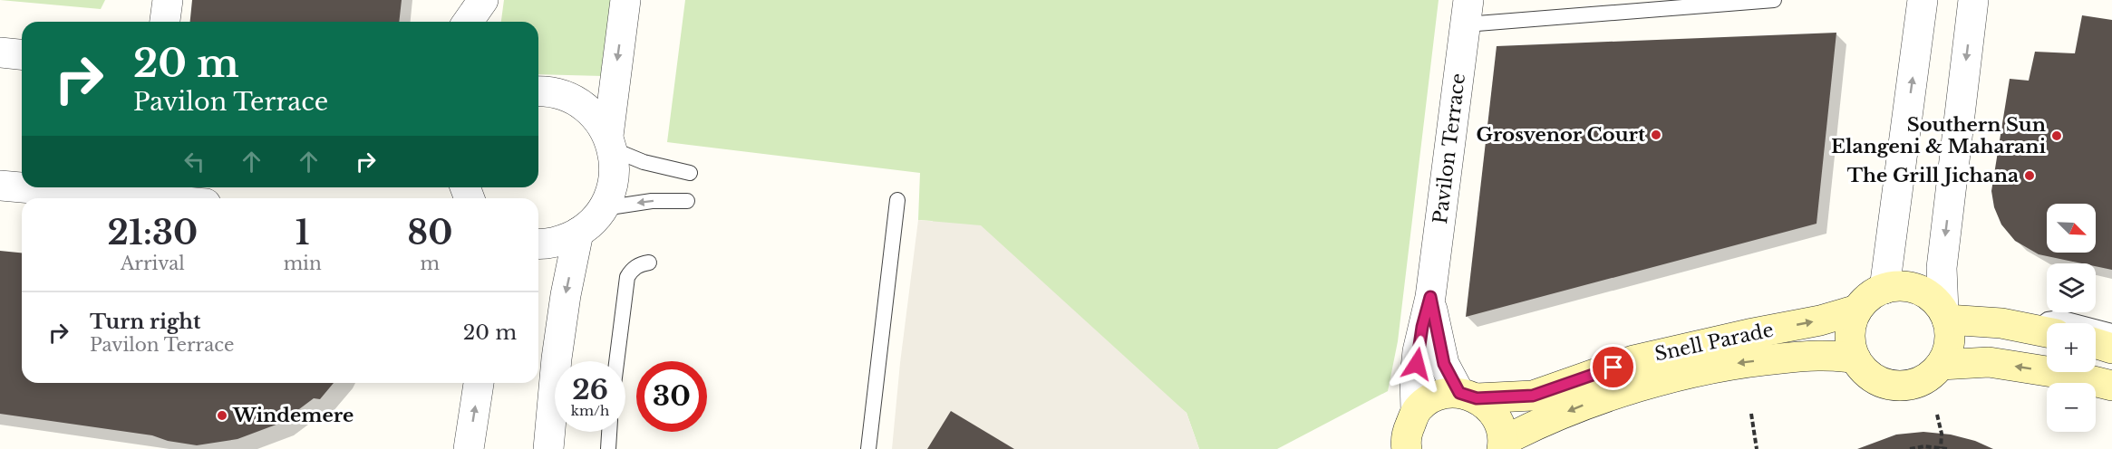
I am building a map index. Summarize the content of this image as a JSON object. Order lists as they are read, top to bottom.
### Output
{
  "streets": {
    "main road": ["Snell Parade"],
    "street": ["Pavilon Terrace"]
  },
  "crossings": [
    ["Pavilon Terrace", "Snell Parade"]
  ],
  "places": [
    "Grosvenor Court",
    "Southern Sun Elangeni & Maharani",
    "The Grill Jichana",
    "Windemere"
  ],
  "north": "bottom right",
  "page": {
    "turn": ["20 m", "Pavilon Terrace"],
    "eta": [
      "21:30",
      "Arrival",
      "1",
      "min",
      "80",
      "m"
    ],
    "map_buttons": ["+", "−"],
    "list": [
      {
        "name": "Turn right",
        "note": "Pavilon Terrace",
        "value": "20 m"
      }
    ],
    "speed": "26 km/h",
    "limit": "30"
  }
}
